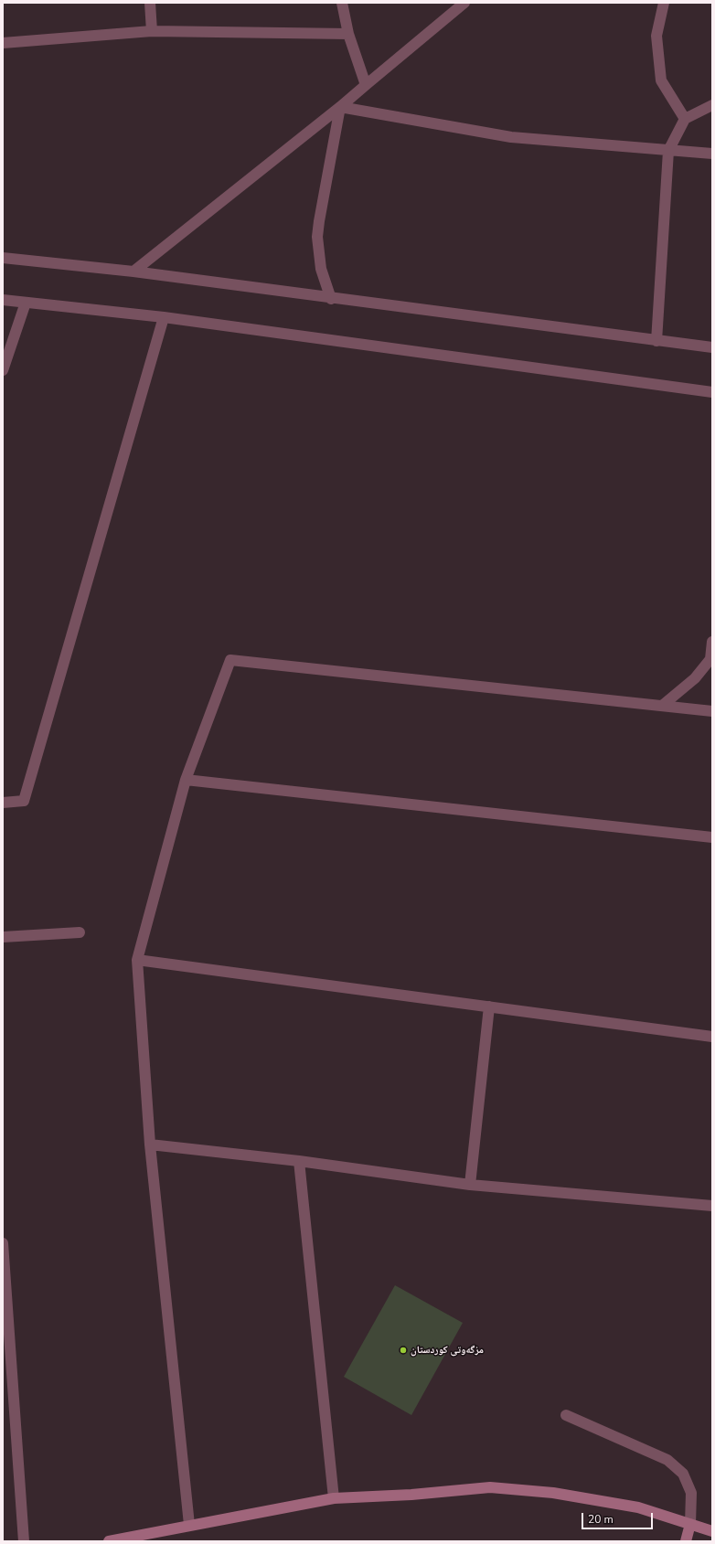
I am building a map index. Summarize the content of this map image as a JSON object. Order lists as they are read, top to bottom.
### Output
{
  "places": ["مزگەوتی کوردستان"],
  "scale_bar": "20 m"
}
